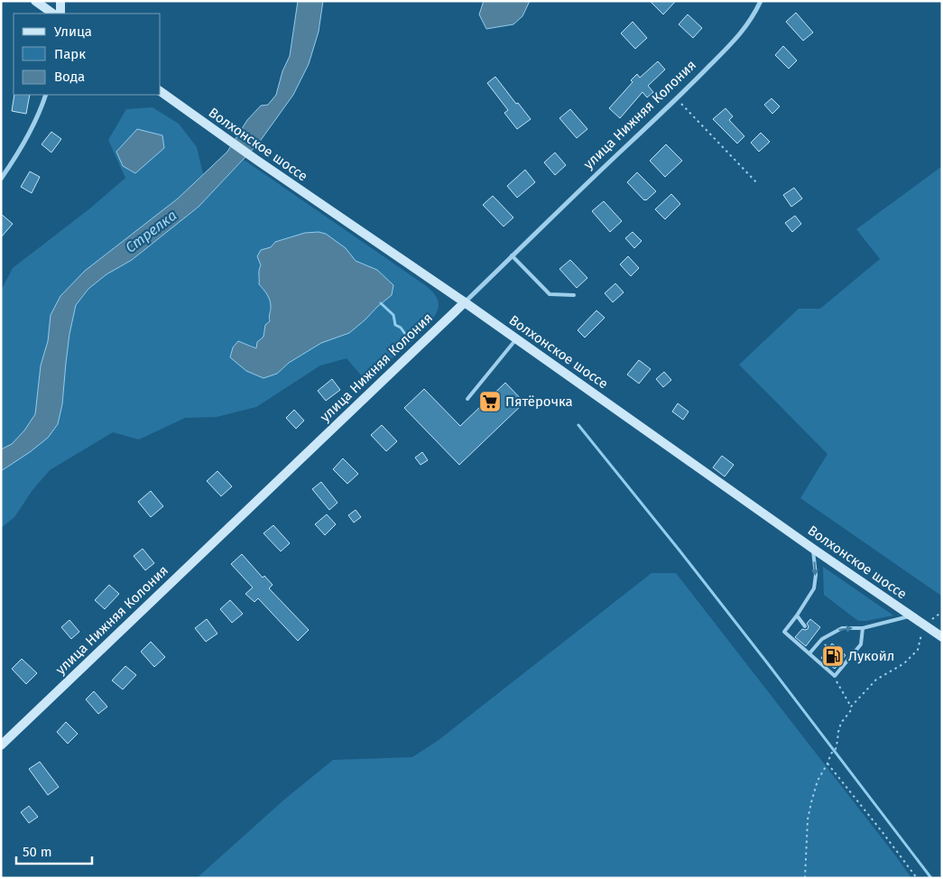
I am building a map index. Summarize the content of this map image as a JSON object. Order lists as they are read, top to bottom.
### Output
{
  "streets": {
    "main road": ["улица Нижняя Колония", "Волхонское шоссе"]
  },
  "crossings": [
    ["улица Нижняя Колония", "Волхонское шоссе"]
  ],
  "water": ["Стрелка"],
  "places": {
    "supermarket": ["Пятёрочка"],
    "fuel station": ["Лукойл"]
  },
  "legend": ["Улица", "Парк", "Вода"],
  "scale_bar": "50 m"
}
